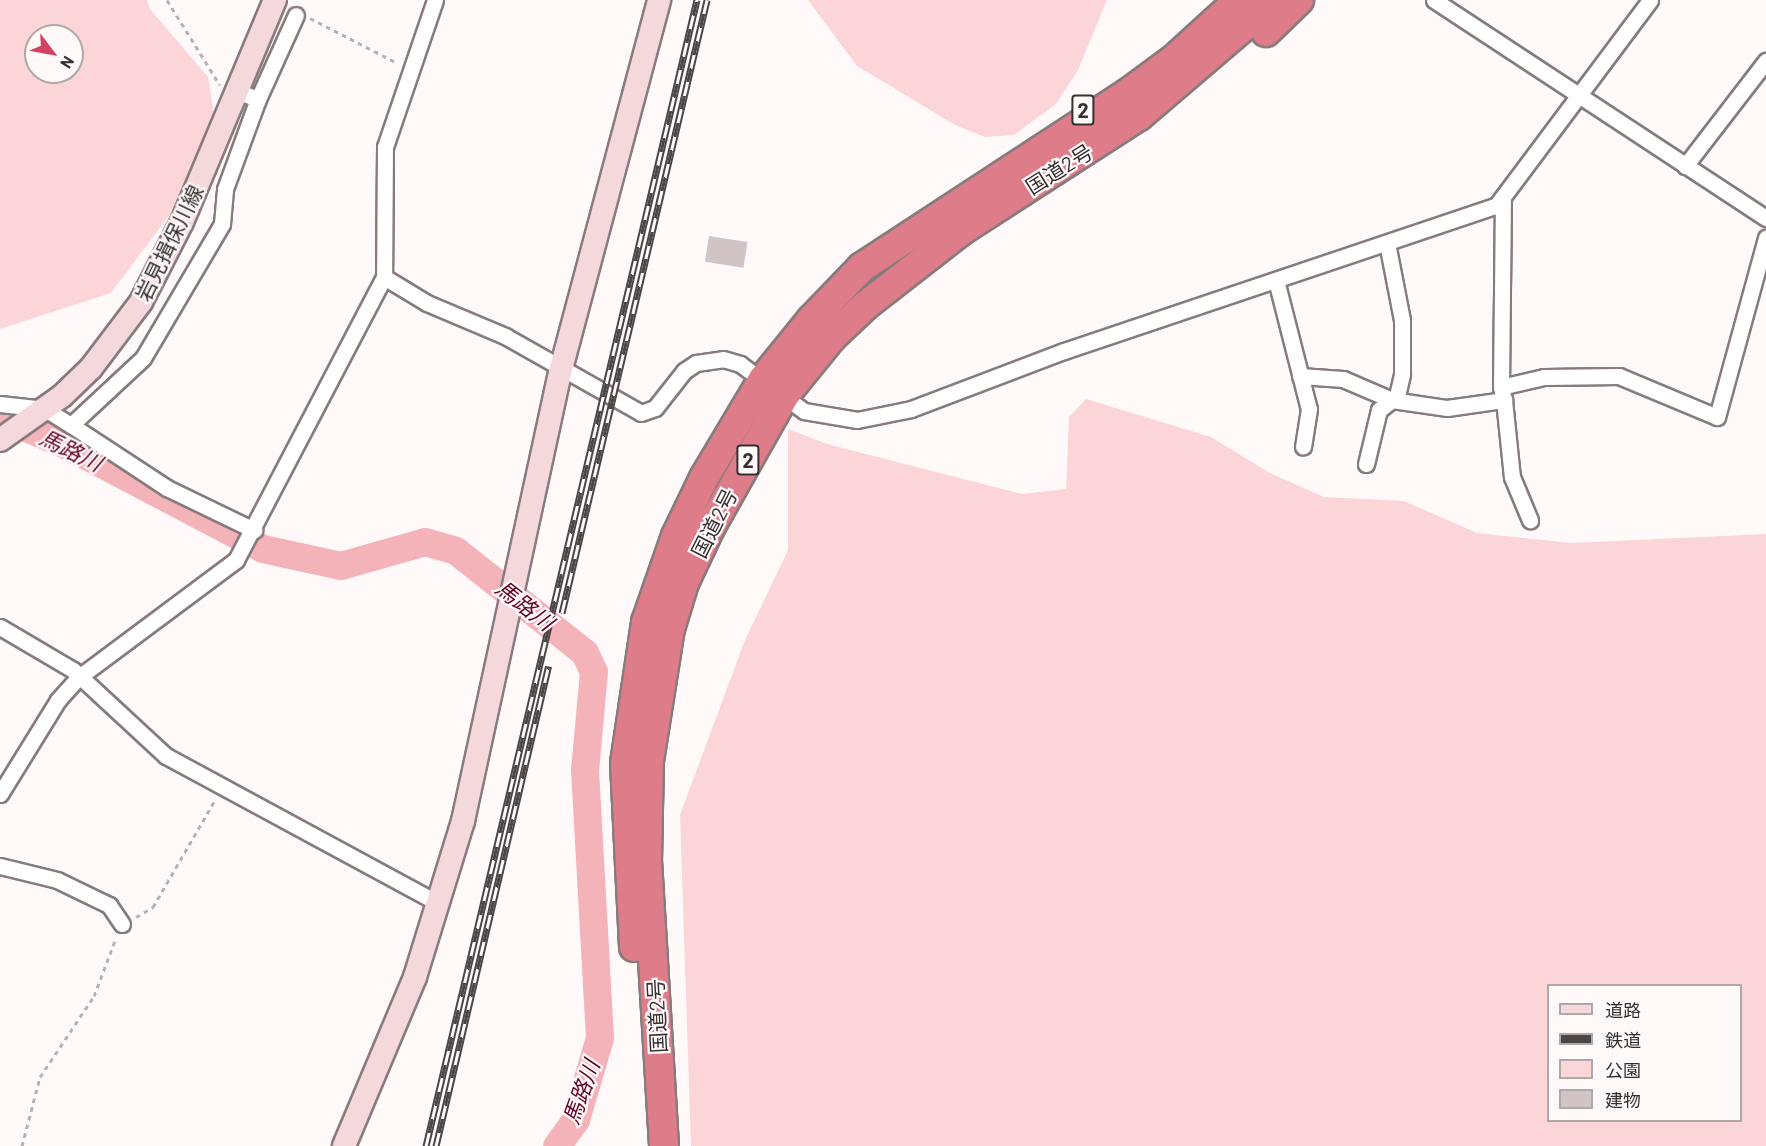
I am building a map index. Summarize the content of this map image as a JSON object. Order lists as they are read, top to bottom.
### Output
{
  "streets": {
    "highway": ["2", "国道2号"],
    "street": ["岩見揖保川線"]
  },
  "crossings": [
    ["2", "国道2号"]
  ],
  "water": ["馬路川"],
  "legend": [
    "道路",
    "鉄道",
    "公園",
    "建物"
  ],
  "north": "bottom right"
}
